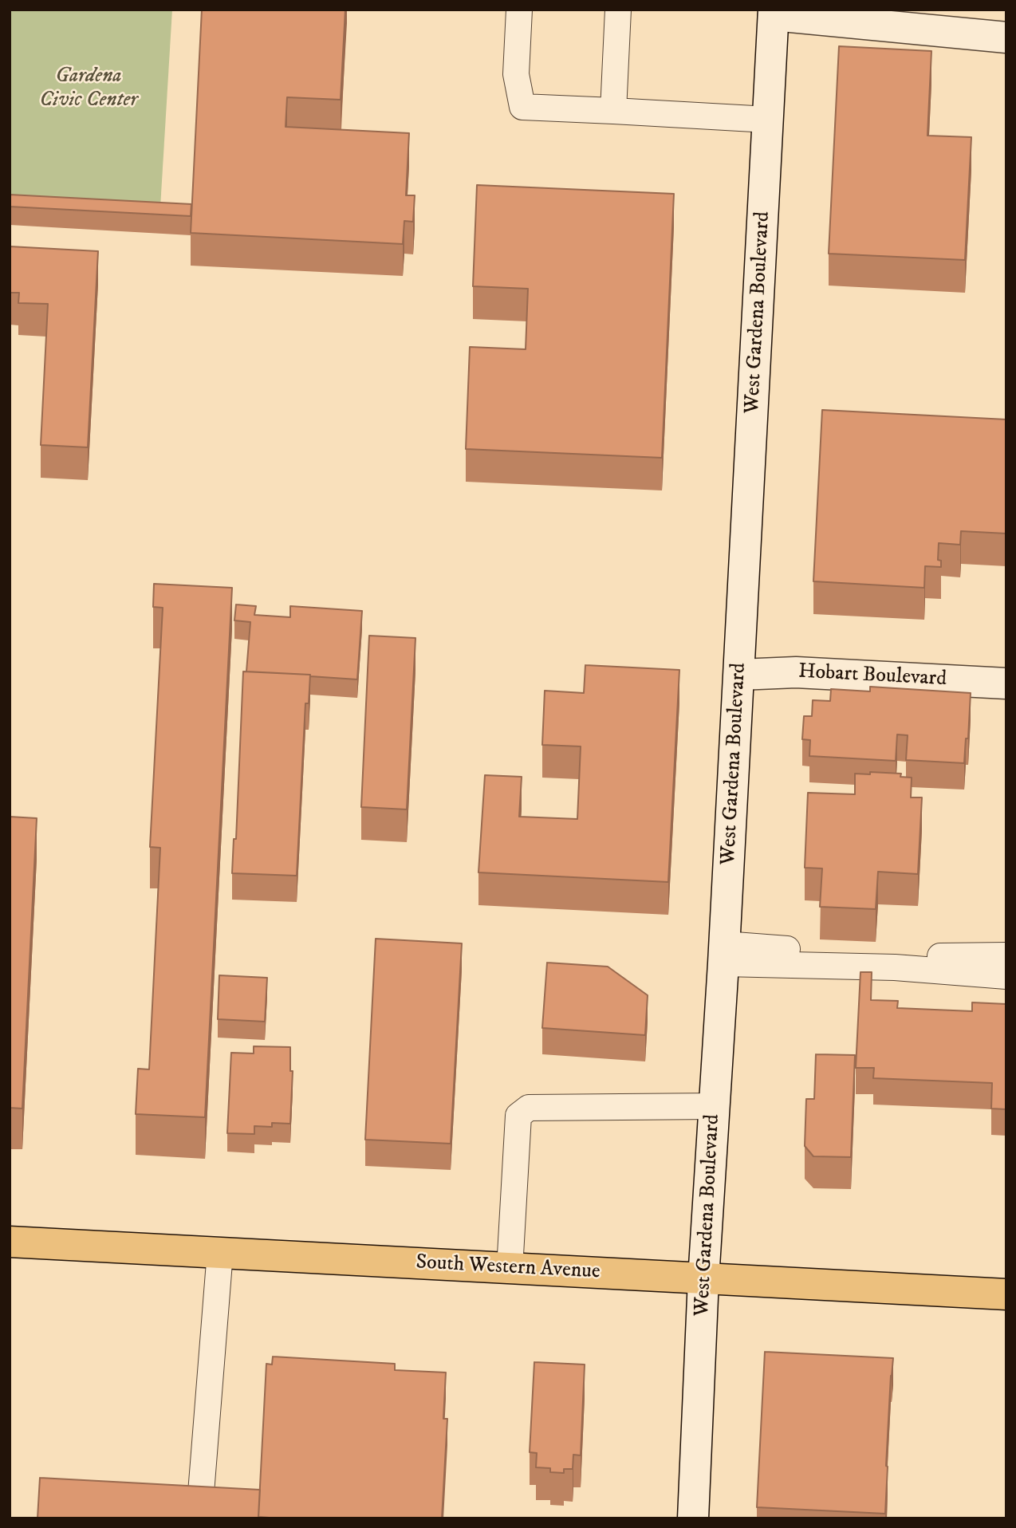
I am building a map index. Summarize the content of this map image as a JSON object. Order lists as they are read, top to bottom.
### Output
{
  "streets": {
    "main road": ["West Gardena Boulevard", "Hobart Boulevard", "South Western Avenue"]
  },
  "crossings": [
    ["West Gardena Boulevard", "Hobart Boulevard"],
    ["West Gardena Boulevard", "South Western Avenue"]
  ],
  "parks": ["Gardena Civic Center"]
}
